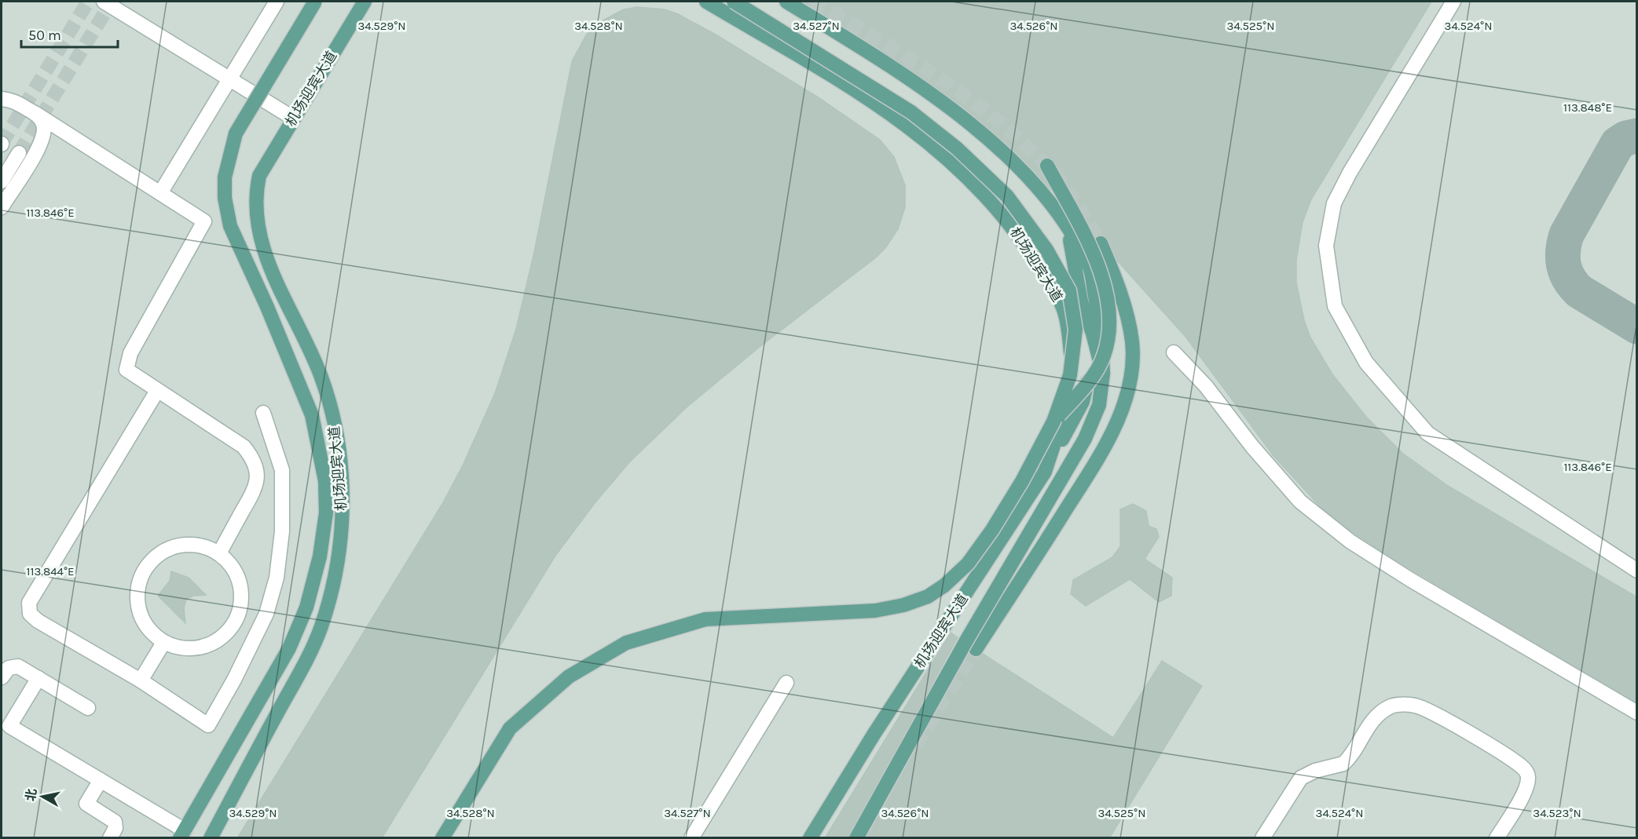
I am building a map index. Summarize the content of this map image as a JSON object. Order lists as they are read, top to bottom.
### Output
{
  "streets": {
    "main road": ["机场迎宾大道"]
  },
  "scale_bar": "50 m",
  "north": "left",
  "coordinates": [
    "34.529°N",
    "34.528°N",
    "34.527°N",
    "34.526°N",
    "34.525°N",
    "34.524°N",
    "113.848°E",
    "113.846°E",
    "113.844°E",
    "34.523°N"
  ]
}
